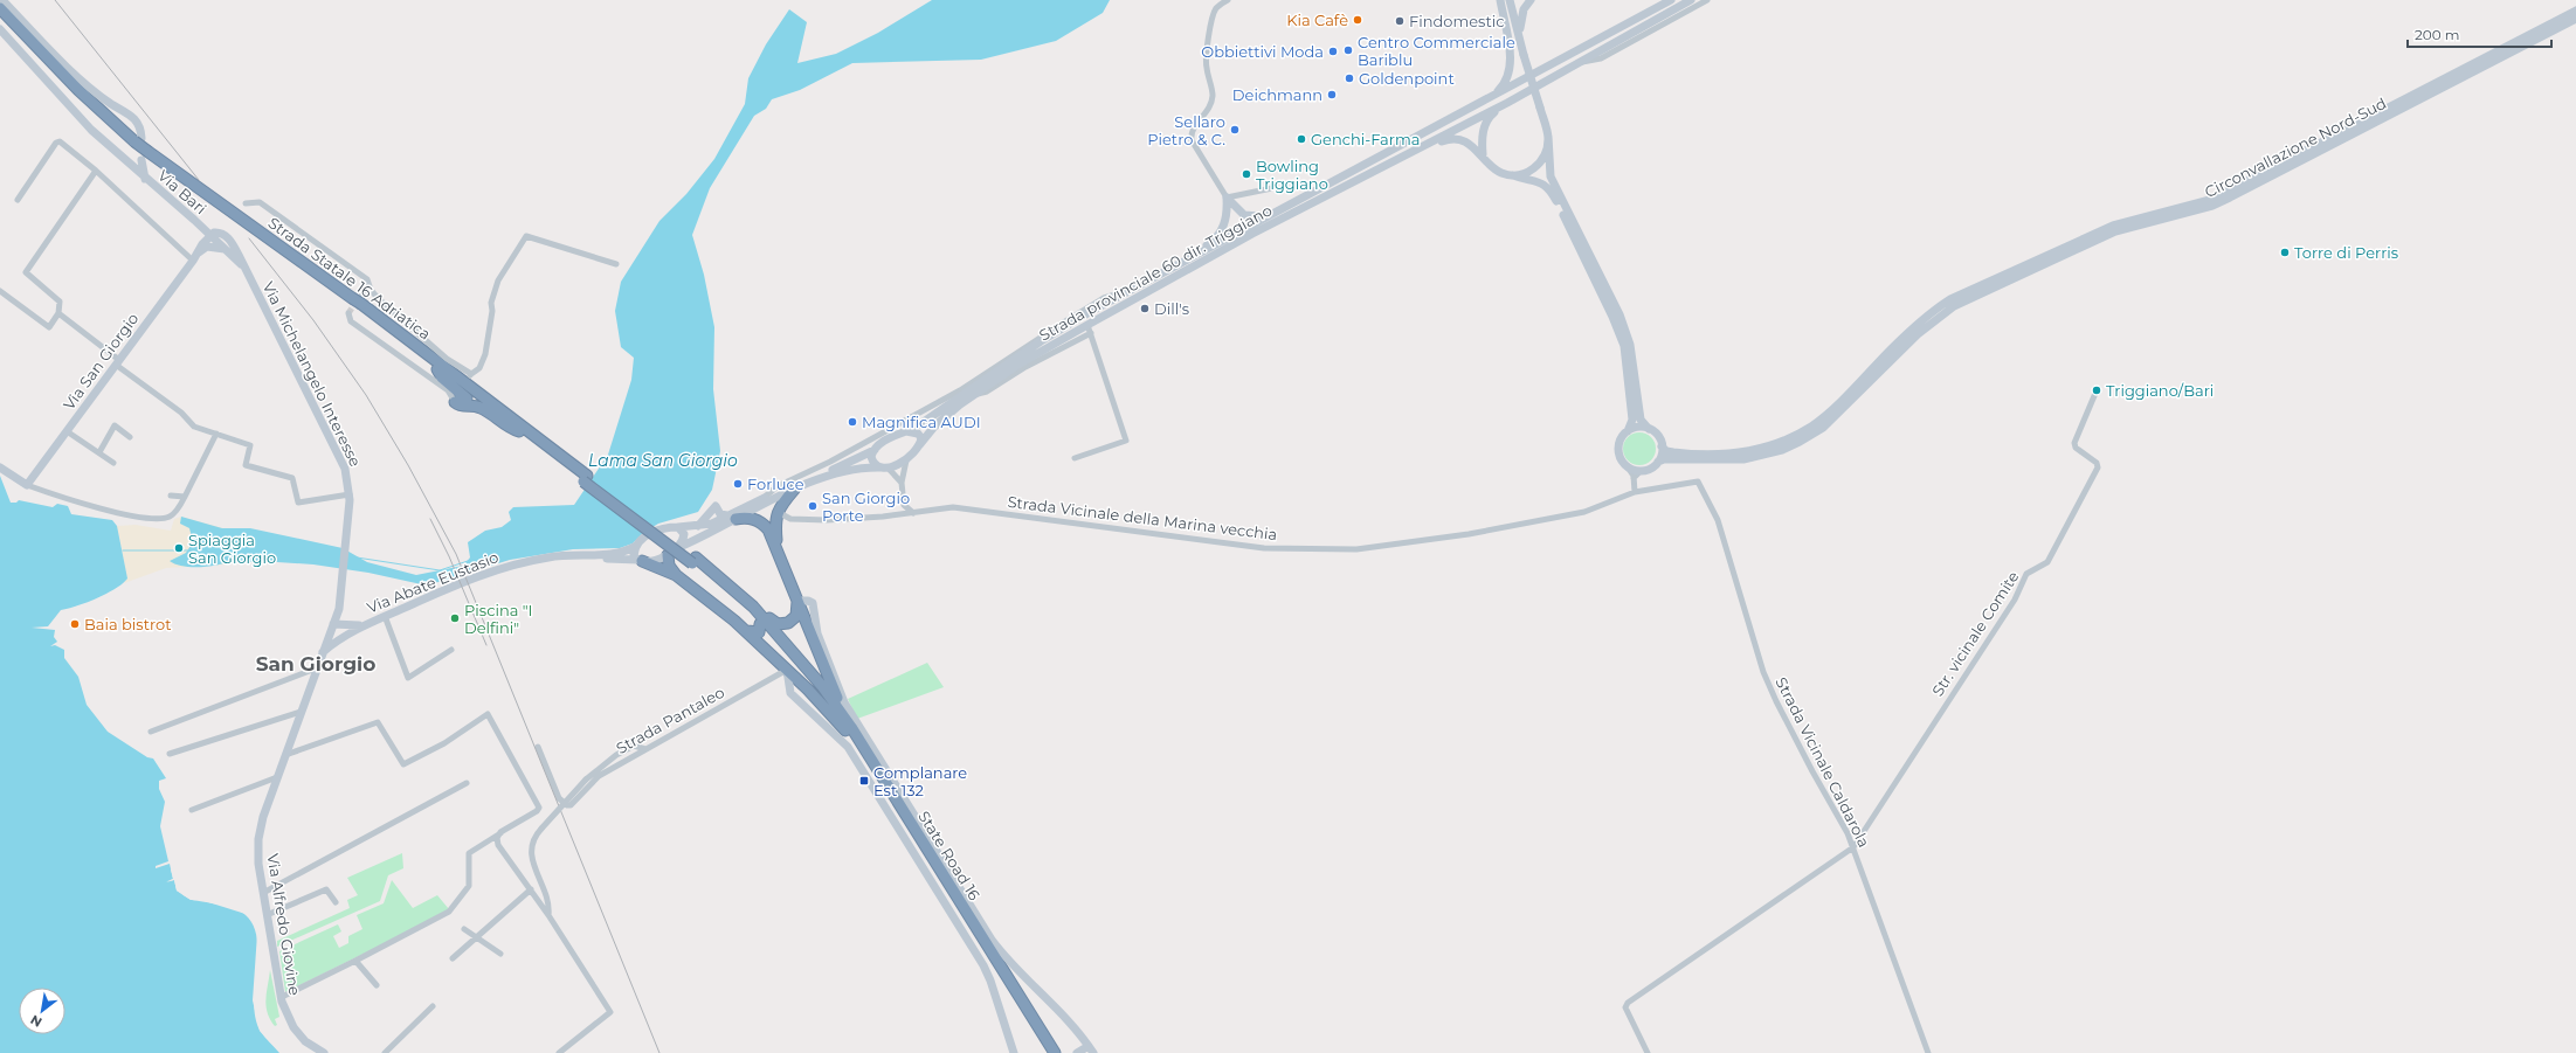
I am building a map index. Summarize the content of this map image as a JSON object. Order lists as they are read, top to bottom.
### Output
{
  "streets": {
    "highway": ["Strada Statale 16 Adriatica", "State Road 16"],
    "main road": [
      "Circonvallazione Nord-Sud",
      "Via Bari",
      "Strada provinciale 60 dir. Triggiano",
      "Via San Giorgio",
      "Via Michelangelo Interesse",
      "Via Abate Eustasio",
      "Via Alfredo Giovine"
    ],
    "street": [
      "Strada Vicinale della Marina vecchia",
      "Str. vicinale Comite",
      "Strada Pantaleo",
      "Strada Vicinale Caldarola"
    ]
  },
  "crossings": [
    ["Via Bari", "Via San Giorgio"],
    ["Via Bari", "Via Michelangelo Interesse"],
    ["Strada Statale 16 Adriatica", "State Road 16"],
    ["Via San Giorgio", "Via Michelangelo Interesse"],
    ["Via Michelangelo Interesse", "Via Abate Eustasio"],
    ["Via Michelangelo Interesse", "Via Alfredo Giovine"],
    ["Strada Vicinale della Marina vecchia", "Strada Vicinale Caldarola"],
    ["Str. vicinale Comite", "Strada Vicinale Caldarola"]
  ],
  "districts": ["San Giorgio"],
  "water": ["Lama San Giorgio"],
  "places": {
    "other": [
      "Kia Cafè",
      "Findomestic",
      "Centro Commerciale Bariblu",
      "Obbiettivi Moda",
      "Goldenpoint",
      "Deichmann",
      "Sellaro Pietro & C.",
      "Genchi-Farma",
      "Bowling Triggiano",
      "Torre di Perris",
      "Dill's",
      "Triggiano/Bari",
      "Magnifica AUDI",
      "Forluce",
      "San Giorgio Porte",
      "Spiaggia San Giorgio",
      "Piscina \"I Delfini\"",
      "Baia bistrot"
    ],
    "transit": ["Complanare Est 132"]
  },
  "scale_bar": "200 m",
  "north": "bottom left"
}
